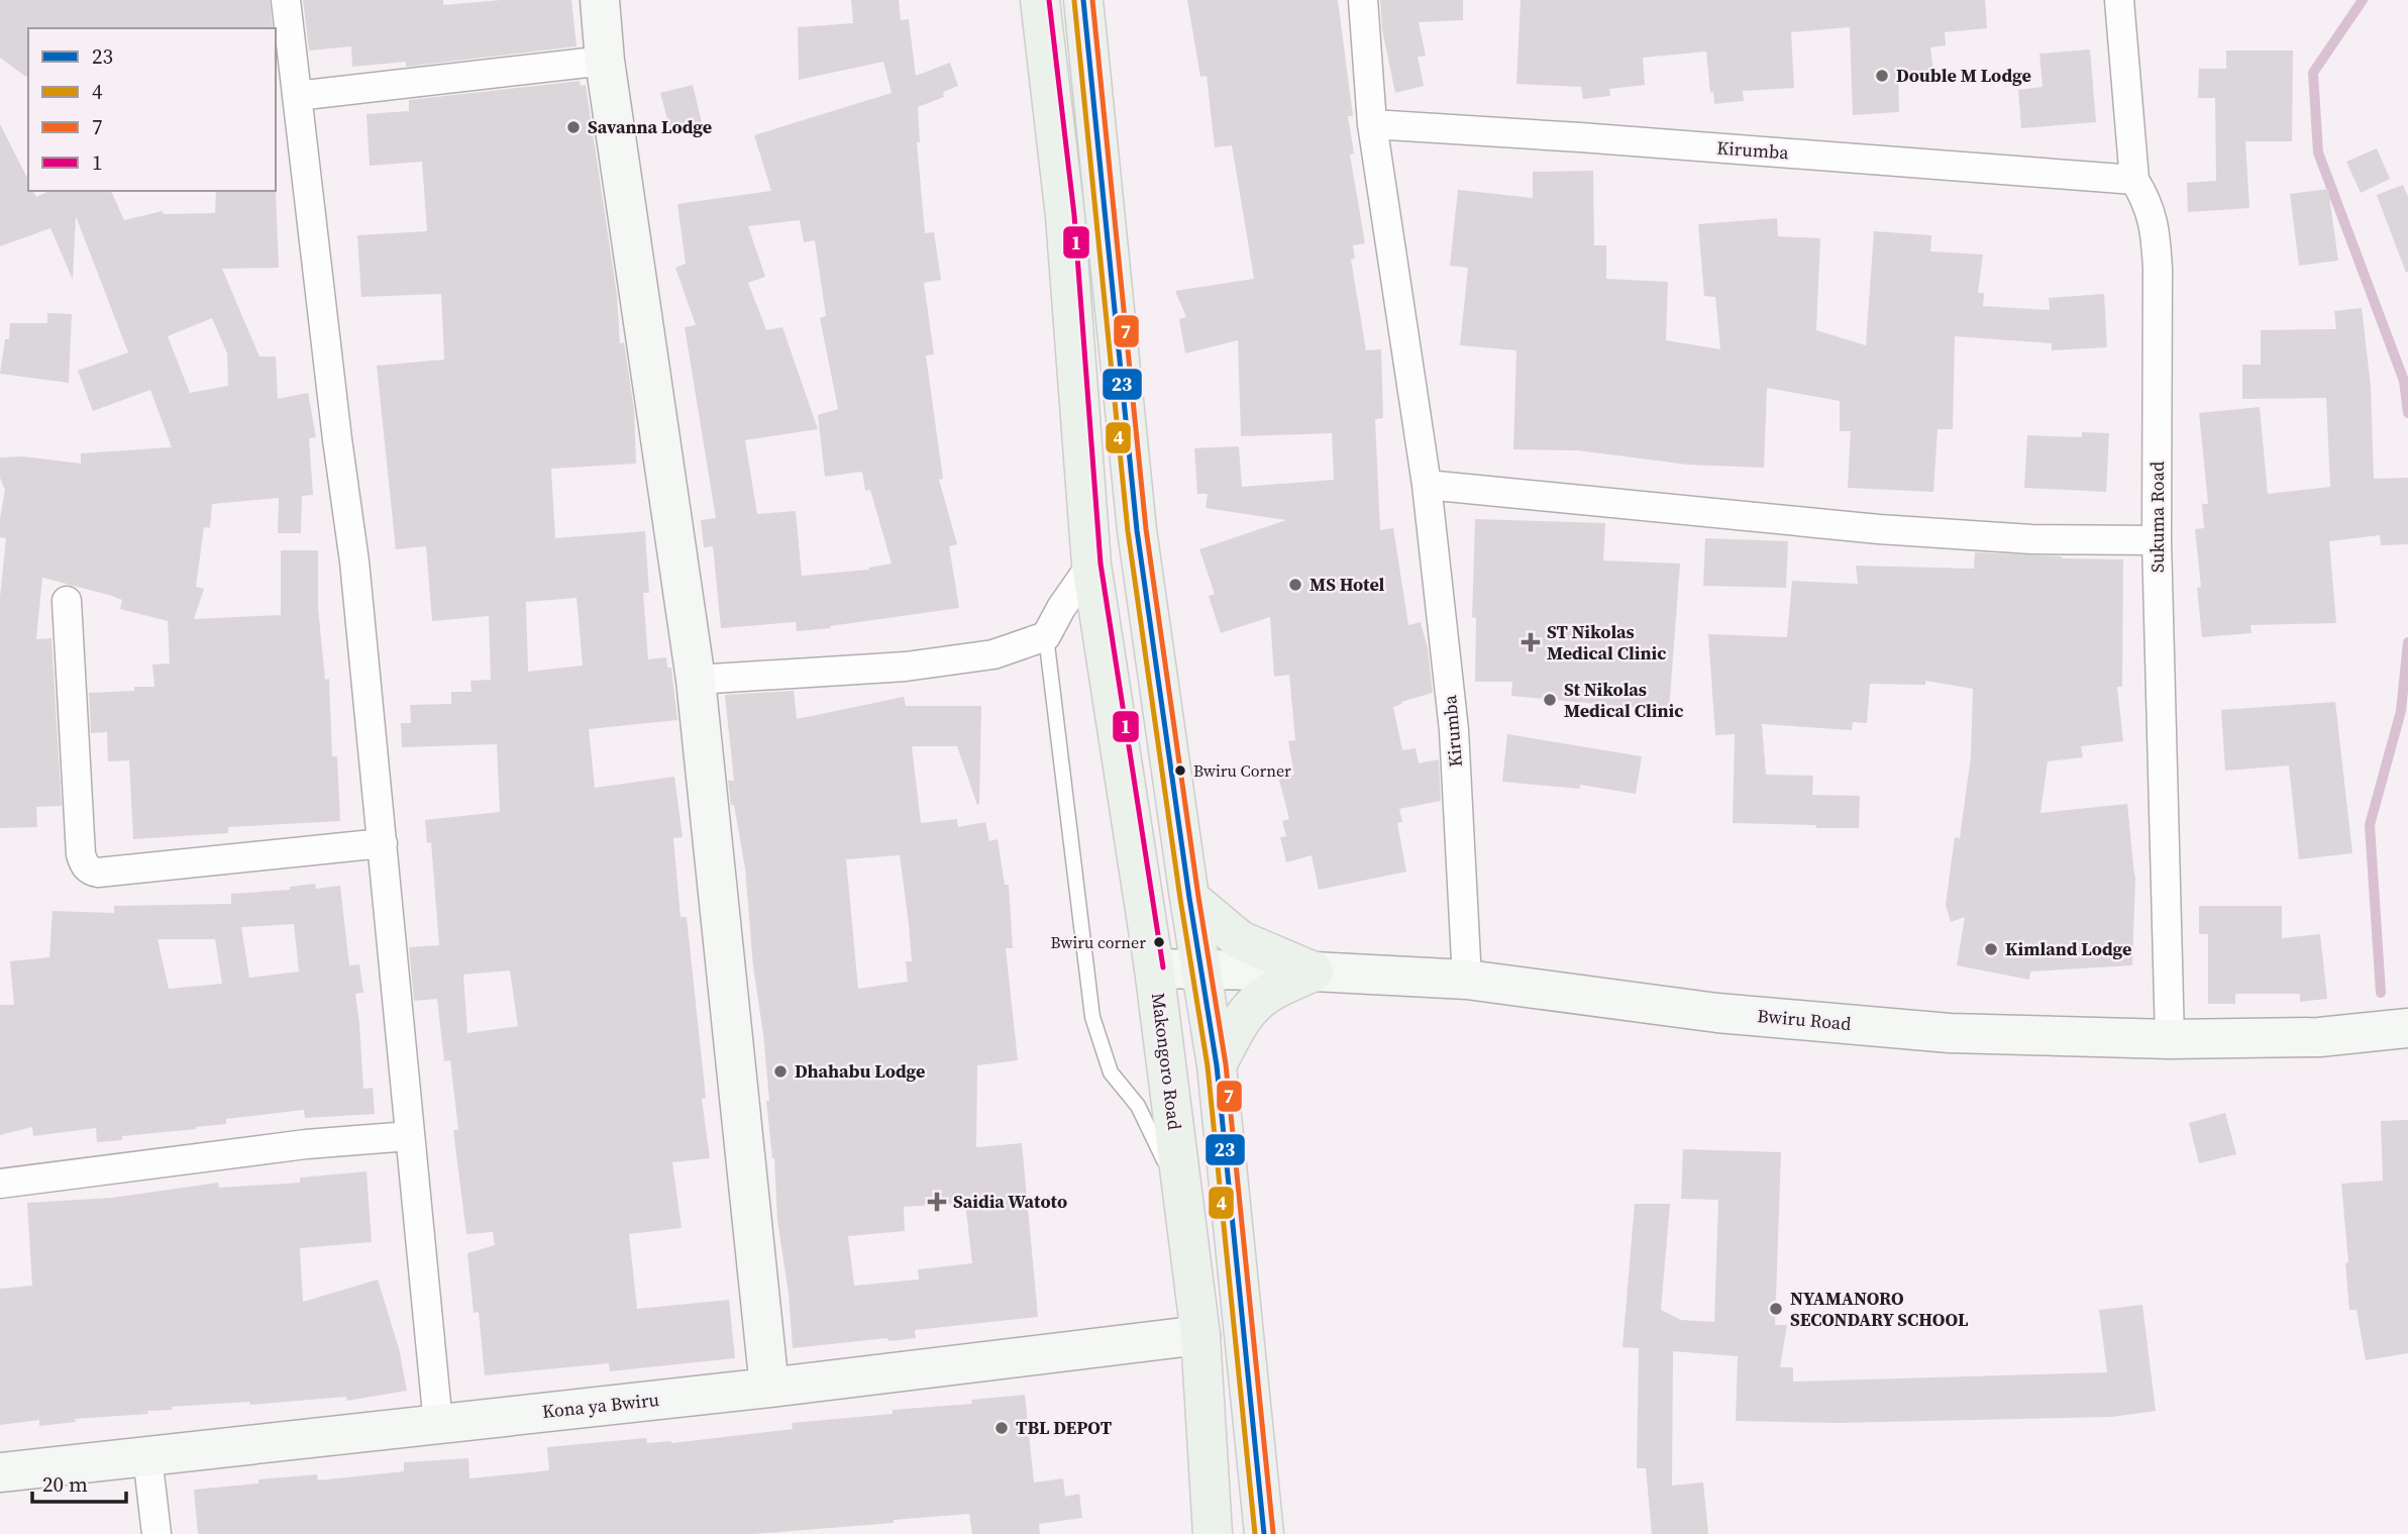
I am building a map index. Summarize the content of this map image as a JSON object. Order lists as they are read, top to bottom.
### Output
{
  "streets": {
    "main road": ["Makongoro Road"],
    "street": [
      "Kirumba",
      "Sukuma Road",
      "Bwiru Road",
      "Kona ya Bwiru"
    ]
  },
  "crossings": [
    ["Kirumba", "Sukuma Road"],
    ["Kirumba", "Bwiru Road"],
    ["Sukuma Road", "Bwiru Road"],
    ["Bwiru Road", "Makongoro Road"],
    ["Makongoro Road", "Kona ya Bwiru"]
  ],
  "places": {
    "other": [
      "Double M Lodge",
      "Savanna Lodge",
      "MS Hotel",
      "St Nikolas Medical Clinic",
      "Bwiru Corner",
      "Bwiru corner",
      "Kimland Lodge",
      "Dhahabu Lodge",
      "NYAMANORO SECONDARY SCHOOL",
      "TBL DEPOT"
    ],
    "health": ["ST Nikolas Medical Clinic", "Saidia Watoto"]
  },
  "lines": [
    "transit line 23",
    "transit line 7",
    "transit line 1",
    "transit line 4"
  ],
  "legend": [
    "23",
    "4",
    "7",
    "1"
  ],
  "scale_bar": "20 m"
}
